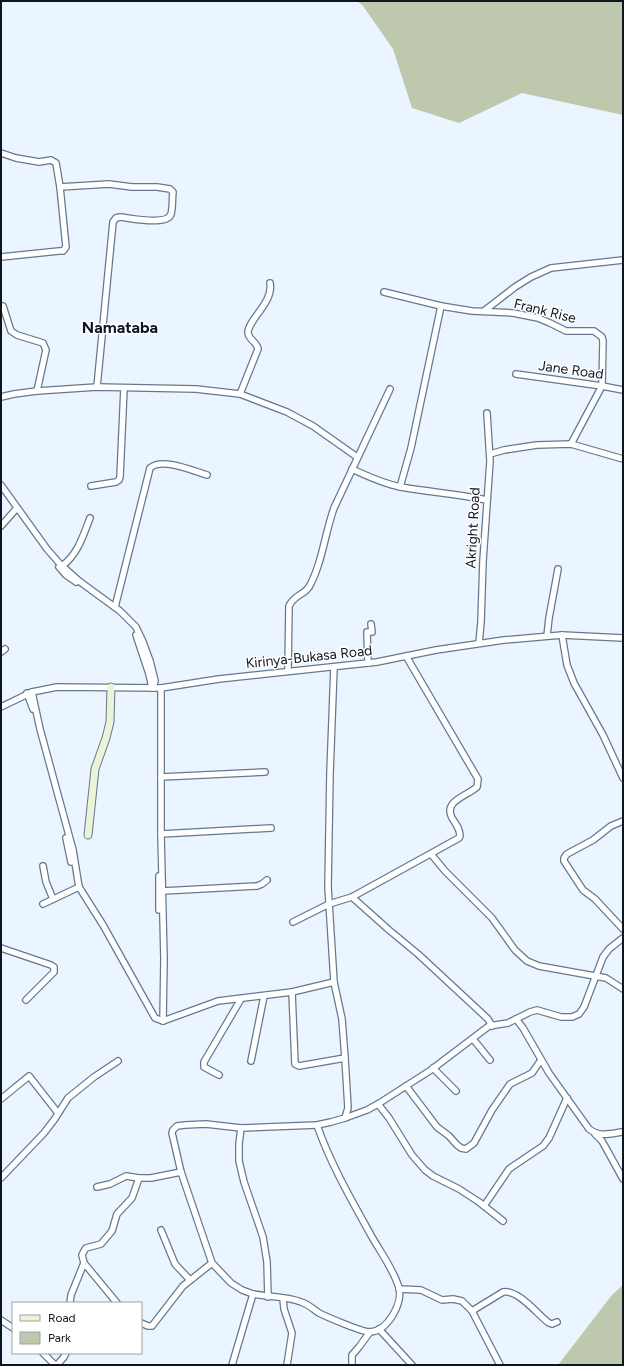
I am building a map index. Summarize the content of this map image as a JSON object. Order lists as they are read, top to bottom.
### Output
{
  "streets": {
    "street": [
      "Frank Rise",
      "Jane Road",
      "Akright Road",
      "Kirinya-Bukasa Road"
    ]
  },
  "crossings": [
    ["Frank Rise", "Jane Road"],
    ["Akright Road", "Kirinya-Bukasa Road"]
  ],
  "districts": ["Namataba"],
  "legend": ["Road", "Park"]
}
